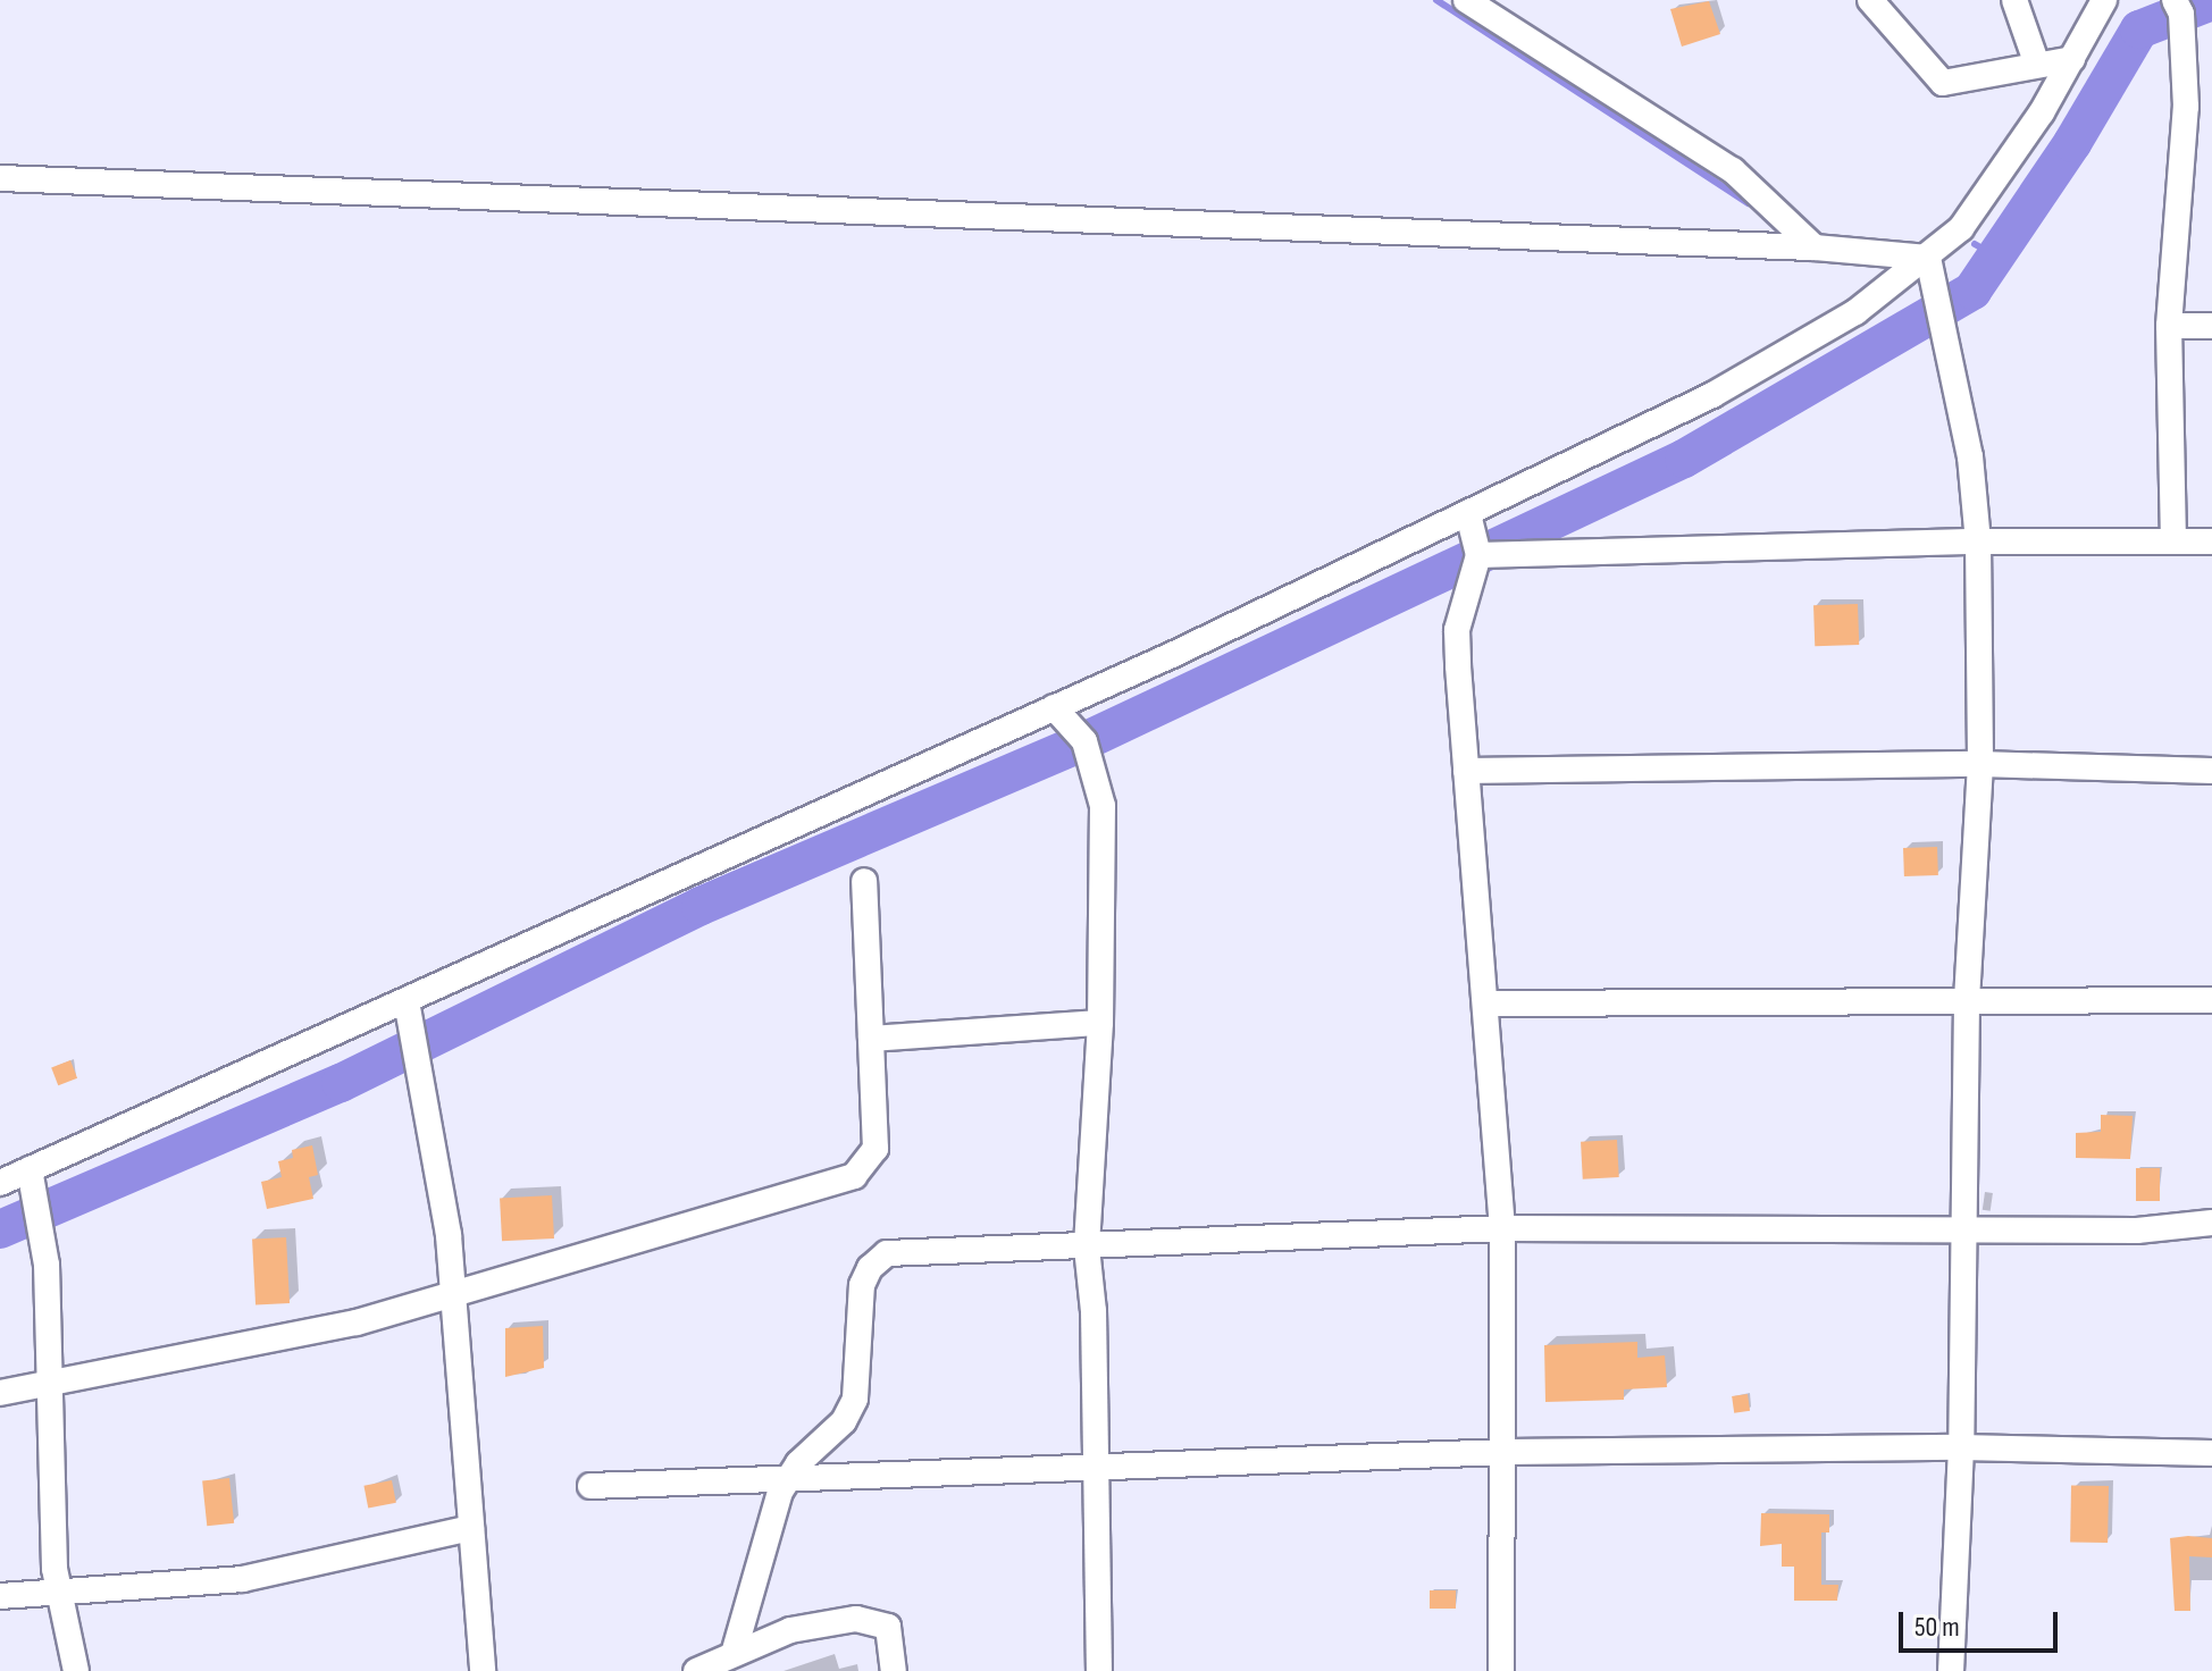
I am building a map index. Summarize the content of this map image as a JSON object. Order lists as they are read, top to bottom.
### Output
{
  "scale_bar": "50 m"
}
